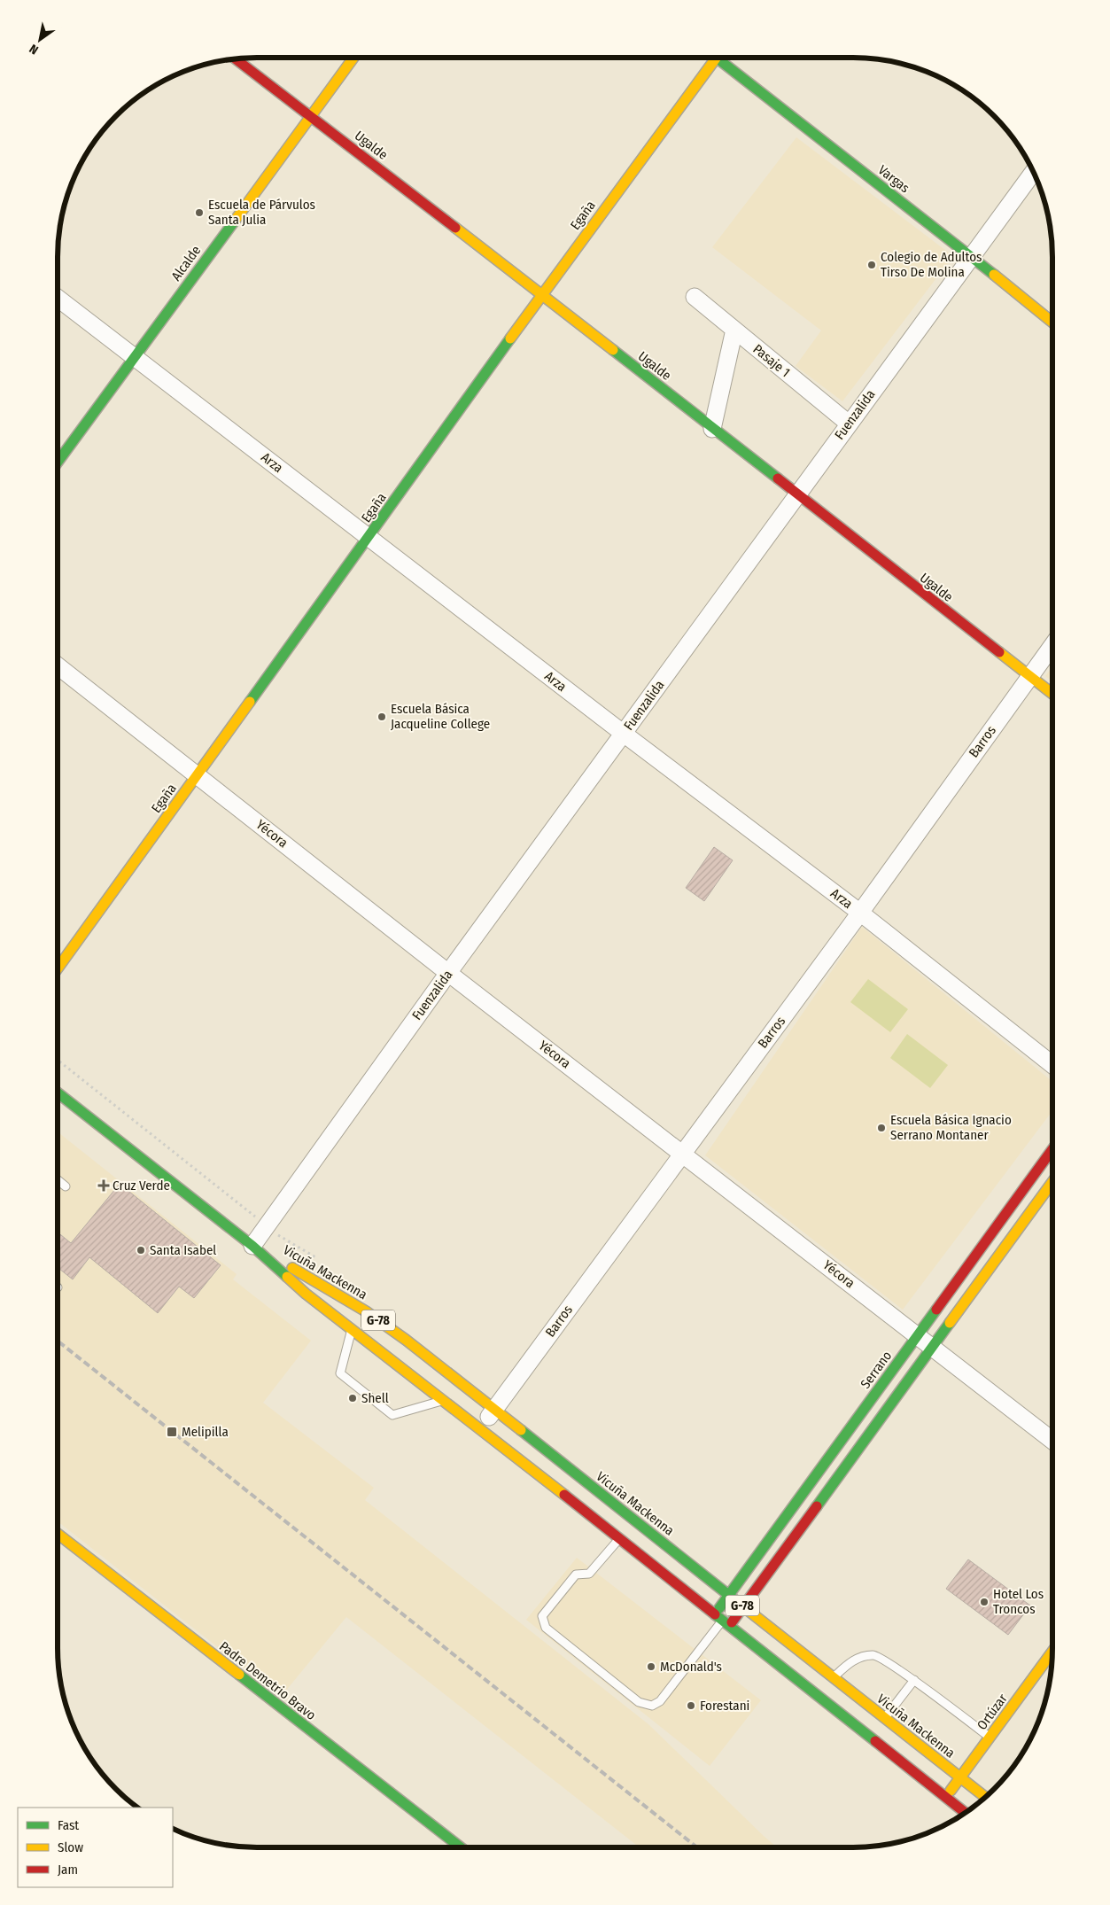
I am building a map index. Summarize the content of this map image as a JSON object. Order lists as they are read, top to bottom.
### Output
{
  "streets": {
    "main road": [
      "Ugalde",
      "Vargas",
      "Egaña",
      "Alcalde",
      "Vicuña Mackenna",
      "G-78",
      "Serrano",
      "Padre Demetrio Bravo",
      "Ortúzar"
    ],
    "street": [
      "Pasaje 1",
      "Fuenzalida",
      "Arza",
      "Barros",
      "Yécora"
    ]
  },
  "crossings": [
    ["Ugalde", "Egaña"],
    ["Ugalde", "Alcalde"],
    ["Ugalde", "Fuenzalida"],
    ["Ugalde", "Barros"],
    ["Vargas", "Fuenzalida"],
    ["Egaña", "Arza"],
    ["Egaña", "Yécora"],
    ["Alcalde", "Arza"],
    ["Pasaje 1", "Fuenzalida"],
    ["Fuenzalida", "Arza"],
    ["Fuenzalida", "Yécora"],
    ["Fuenzalida", "Vicuña Mackenna"],
    ["Arza", "Barros"],
    ["Barros", "Yécora"],
    ["Barros", "Vicuña Mackenna"],
    ["Yécora", "Serrano"],
    ["Vicuña Mackenna", "Serrano"],
    ["Vicuña Mackenna", "Ortúzar"]
  ],
  "places": {
    "other": [
      "Escuela de Párvulos Santa Julia",
      "Colegio de Adultos Tirso De Molina",
      "Escuela Básica Jacqueline College",
      "Escuela Básica Ignacio Serrano Montaner",
      "Santa Isabel",
      "Shell",
      "Hotel Los Troncos",
      "McDonald's",
      "Forestani"
    ],
    "health": ["Cruz Verde"],
    "transit": ["Melipilla"]
  },
  "legend": ["Fast", "Slow", "Jam"],
  "north": "bottom left"
}
